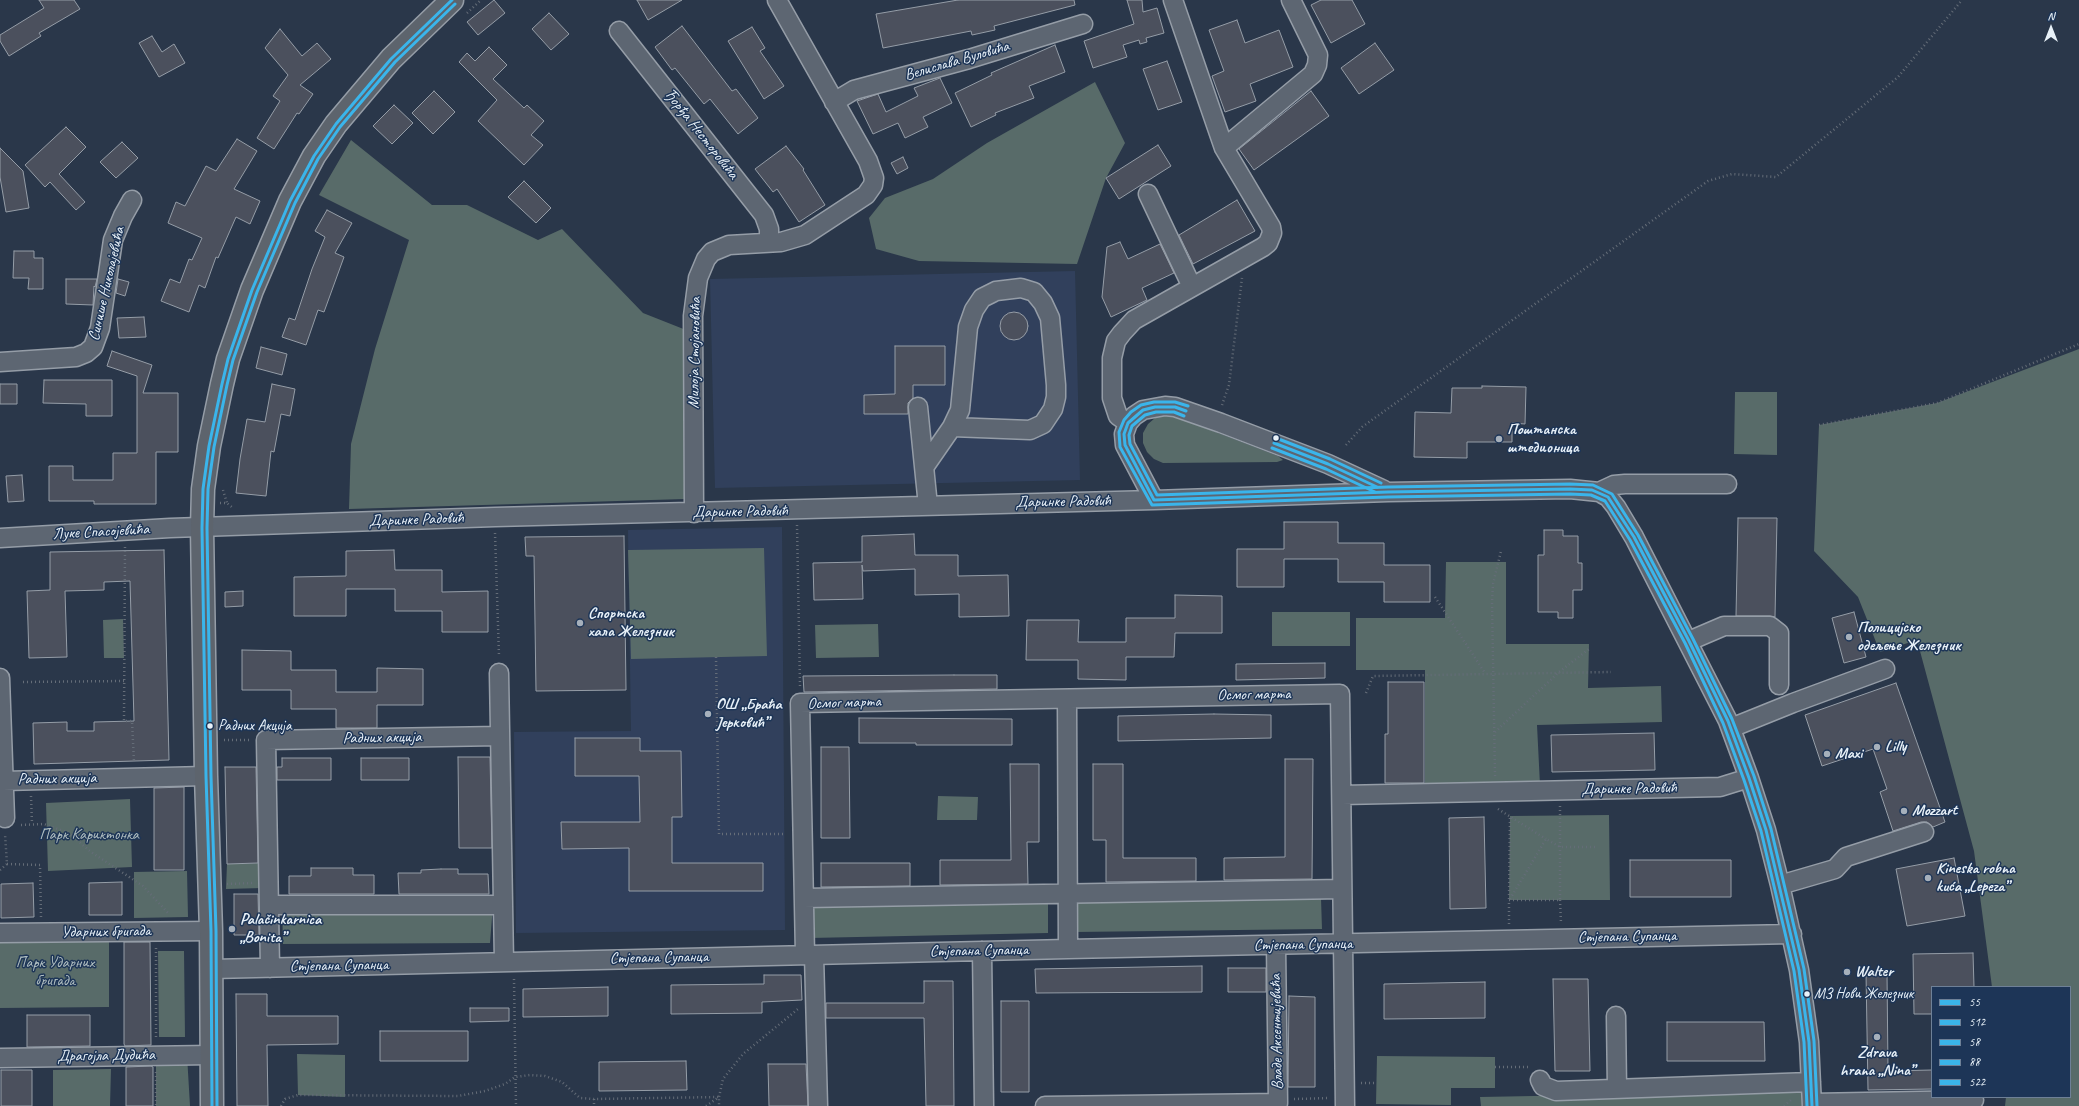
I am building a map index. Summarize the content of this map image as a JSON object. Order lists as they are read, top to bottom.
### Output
{
  "streets": {
    "street": [
      "Велислава Вуловића",
      "Ђорђа Несторовића",
      "Синише Николајевића",
      "Милоја Стојановића",
      "Даринке Радовић",
      "Луке Спасојевића",
      "Осмог марта",
      "Радних акција",
      "Ударних бригада",
      "Стјепана Супанца",
      "Владе Аксентијевића",
      "Драгојла Дудића"
    ]
  },
  "crossings": [
    ["Велислава Вуловића", "Милоја Стојановића"],
    ["Ђорђа Несторовића", "Милоја Стојановића"],
    ["Милоја Стојановића", "Даринке Радовић"],
    ["Даринке Радовић", "Луке Спасојевића"],
    ["Осмог марта", "Стјепана Супанца"],
    ["Радних акција", "Стјепана Супанца"],
    ["Стјепана Супанца", "Владе Аксентијевића"]
  ],
  "parks": ["Парк Кариктонка", "Парк Ударних бригада"],
  "places": [
    "Поштанска штедионица",
    "Спортска хала Железник",
    "Полицијско одељење Железник",
    "ОШ „Браћа Јерковић”",
    "Радних Акција",
    "Lilly",
    "Maxi",
    "Mozzart",
    "Kineska robna kuća „Lepeza”",
    "Palačinkarnica „Bonita”",
    "Walter",
    "МЗ Нови Железник",
    "Zdrava hrana „Nina”"
  ],
  "lines": [
    "transit line 55",
    "transit line 512",
    "transit line 88",
    "transit line 58",
    "transit line 522"
  ],
  "legend": [
    "55",
    "512",
    "58",
    "88",
    "522"
  ],
  "north": "top"
}
